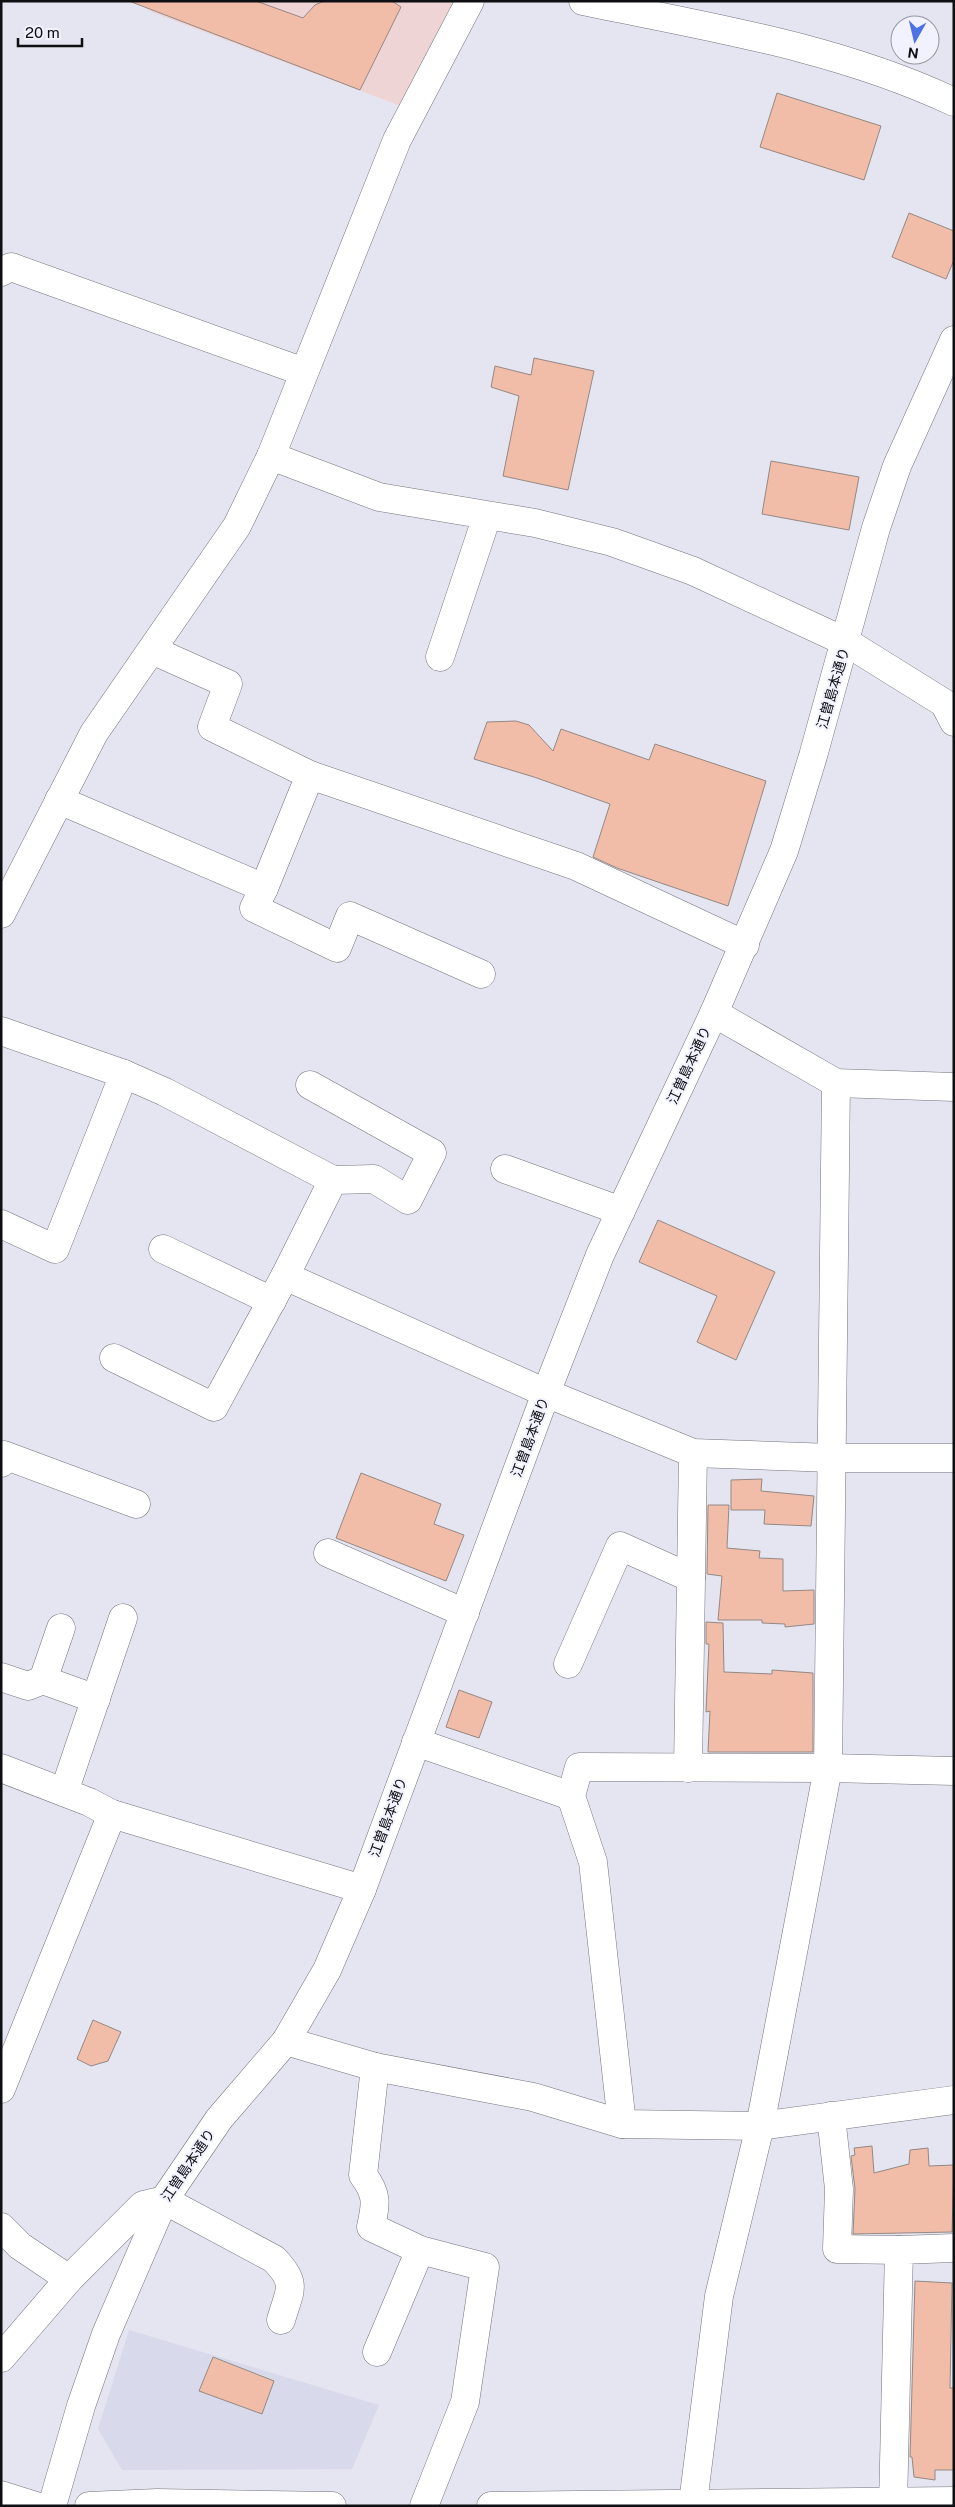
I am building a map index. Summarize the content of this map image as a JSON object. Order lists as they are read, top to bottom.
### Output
{
  "streets": {
    "street": ["江曽島本通り"]
  },
  "scale_bar": "20 m",
  "north": "bottom"
}
